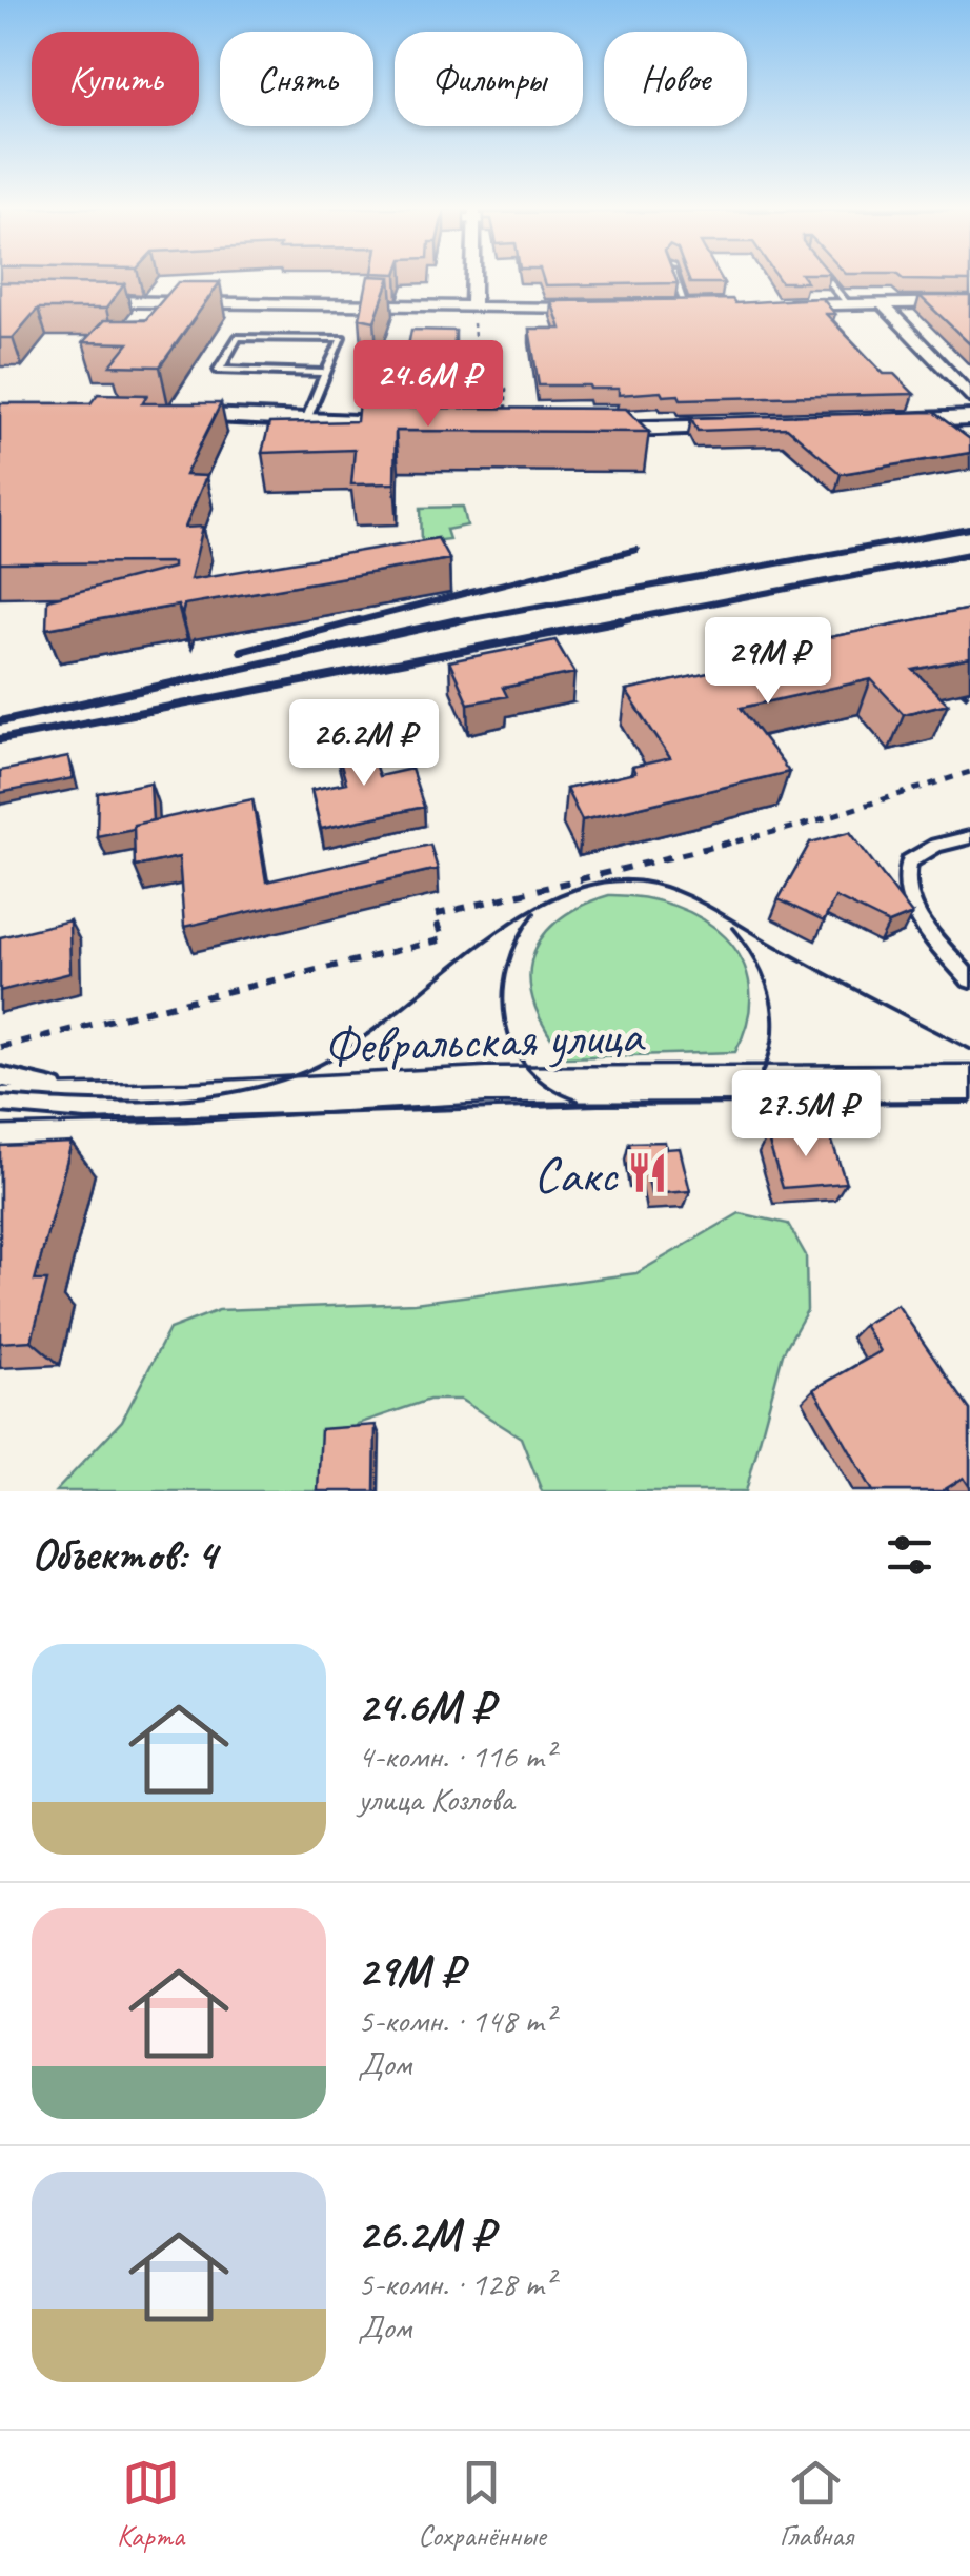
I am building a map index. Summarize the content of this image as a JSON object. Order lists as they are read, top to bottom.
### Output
{
  "streets": {
    "street": ["Февральская улица"]
  },
  "places": {
    "restaurant": ["Сакс"]
  },
  "page": {
    "chip": [
      "Купить",
      "Снять",
      "Фильтры",
      "Новое"
    ],
    "price": [
      "24.6M ₽",
      "29M ₽",
      "26.2M ₽",
      "27.5M ₽"
    ],
    "heading": "Объектов: 4",
    "list": [
      {
        "name": "24.6M ₽",
        "note": "4-комн. · 116 m² · улица Козлова"
      },
      {
        "name": "29M ₽",
        "note": "5-комн. · 148 m² · Дом"
      },
      {
        "name": "26.2M ₽",
        "note": "5-комн. · 128 m² · Дом"
      }
    ],
    "tabs": ["Карта", "Сохранённые", "Главная"]
  }
}
